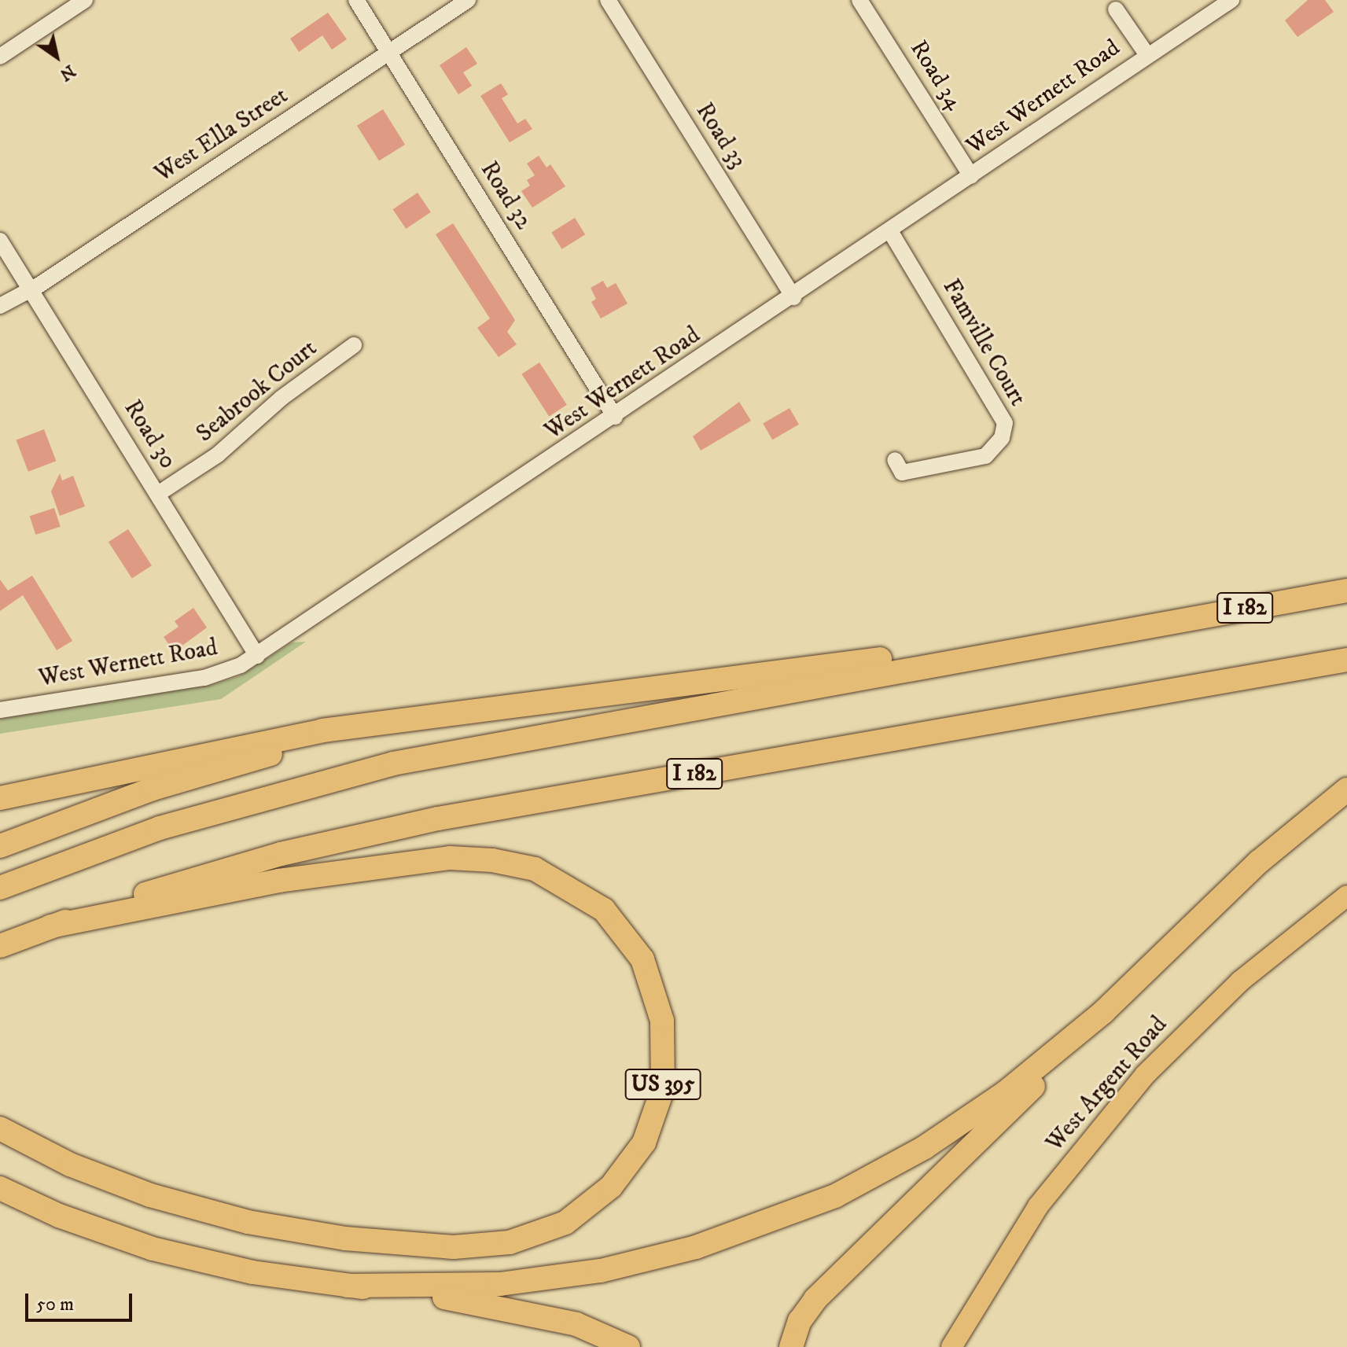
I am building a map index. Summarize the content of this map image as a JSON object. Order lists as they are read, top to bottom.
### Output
{
  "streets": {
    "highway": ["I 182", "US 395"],
    "main road": ["West Argent Road"],
    "street": [
      "Road 34",
      "West Wernett Road",
      "West Ella Street",
      "Road 33",
      "Road 32",
      "Famville Court",
      "Seabrook Court",
      "Road 30"
    ]
  },
  "crossings": [
    ["Road 34", "West Wernett Road"],
    ["West Wernett Road", "Road 33"],
    ["West Wernett Road", "Road 32"],
    ["West Wernett Road", "Famville Court"],
    ["West Wernett Road", "Road 30"],
    ["West Ella Street", "Road 32"],
    ["West Ella Street", "Road 30"],
    ["Seabrook Court", "Road 30"],
    ["I 182", "US 395"]
  ],
  "scale_bar": "50 m",
  "north": "bottom right"
}
